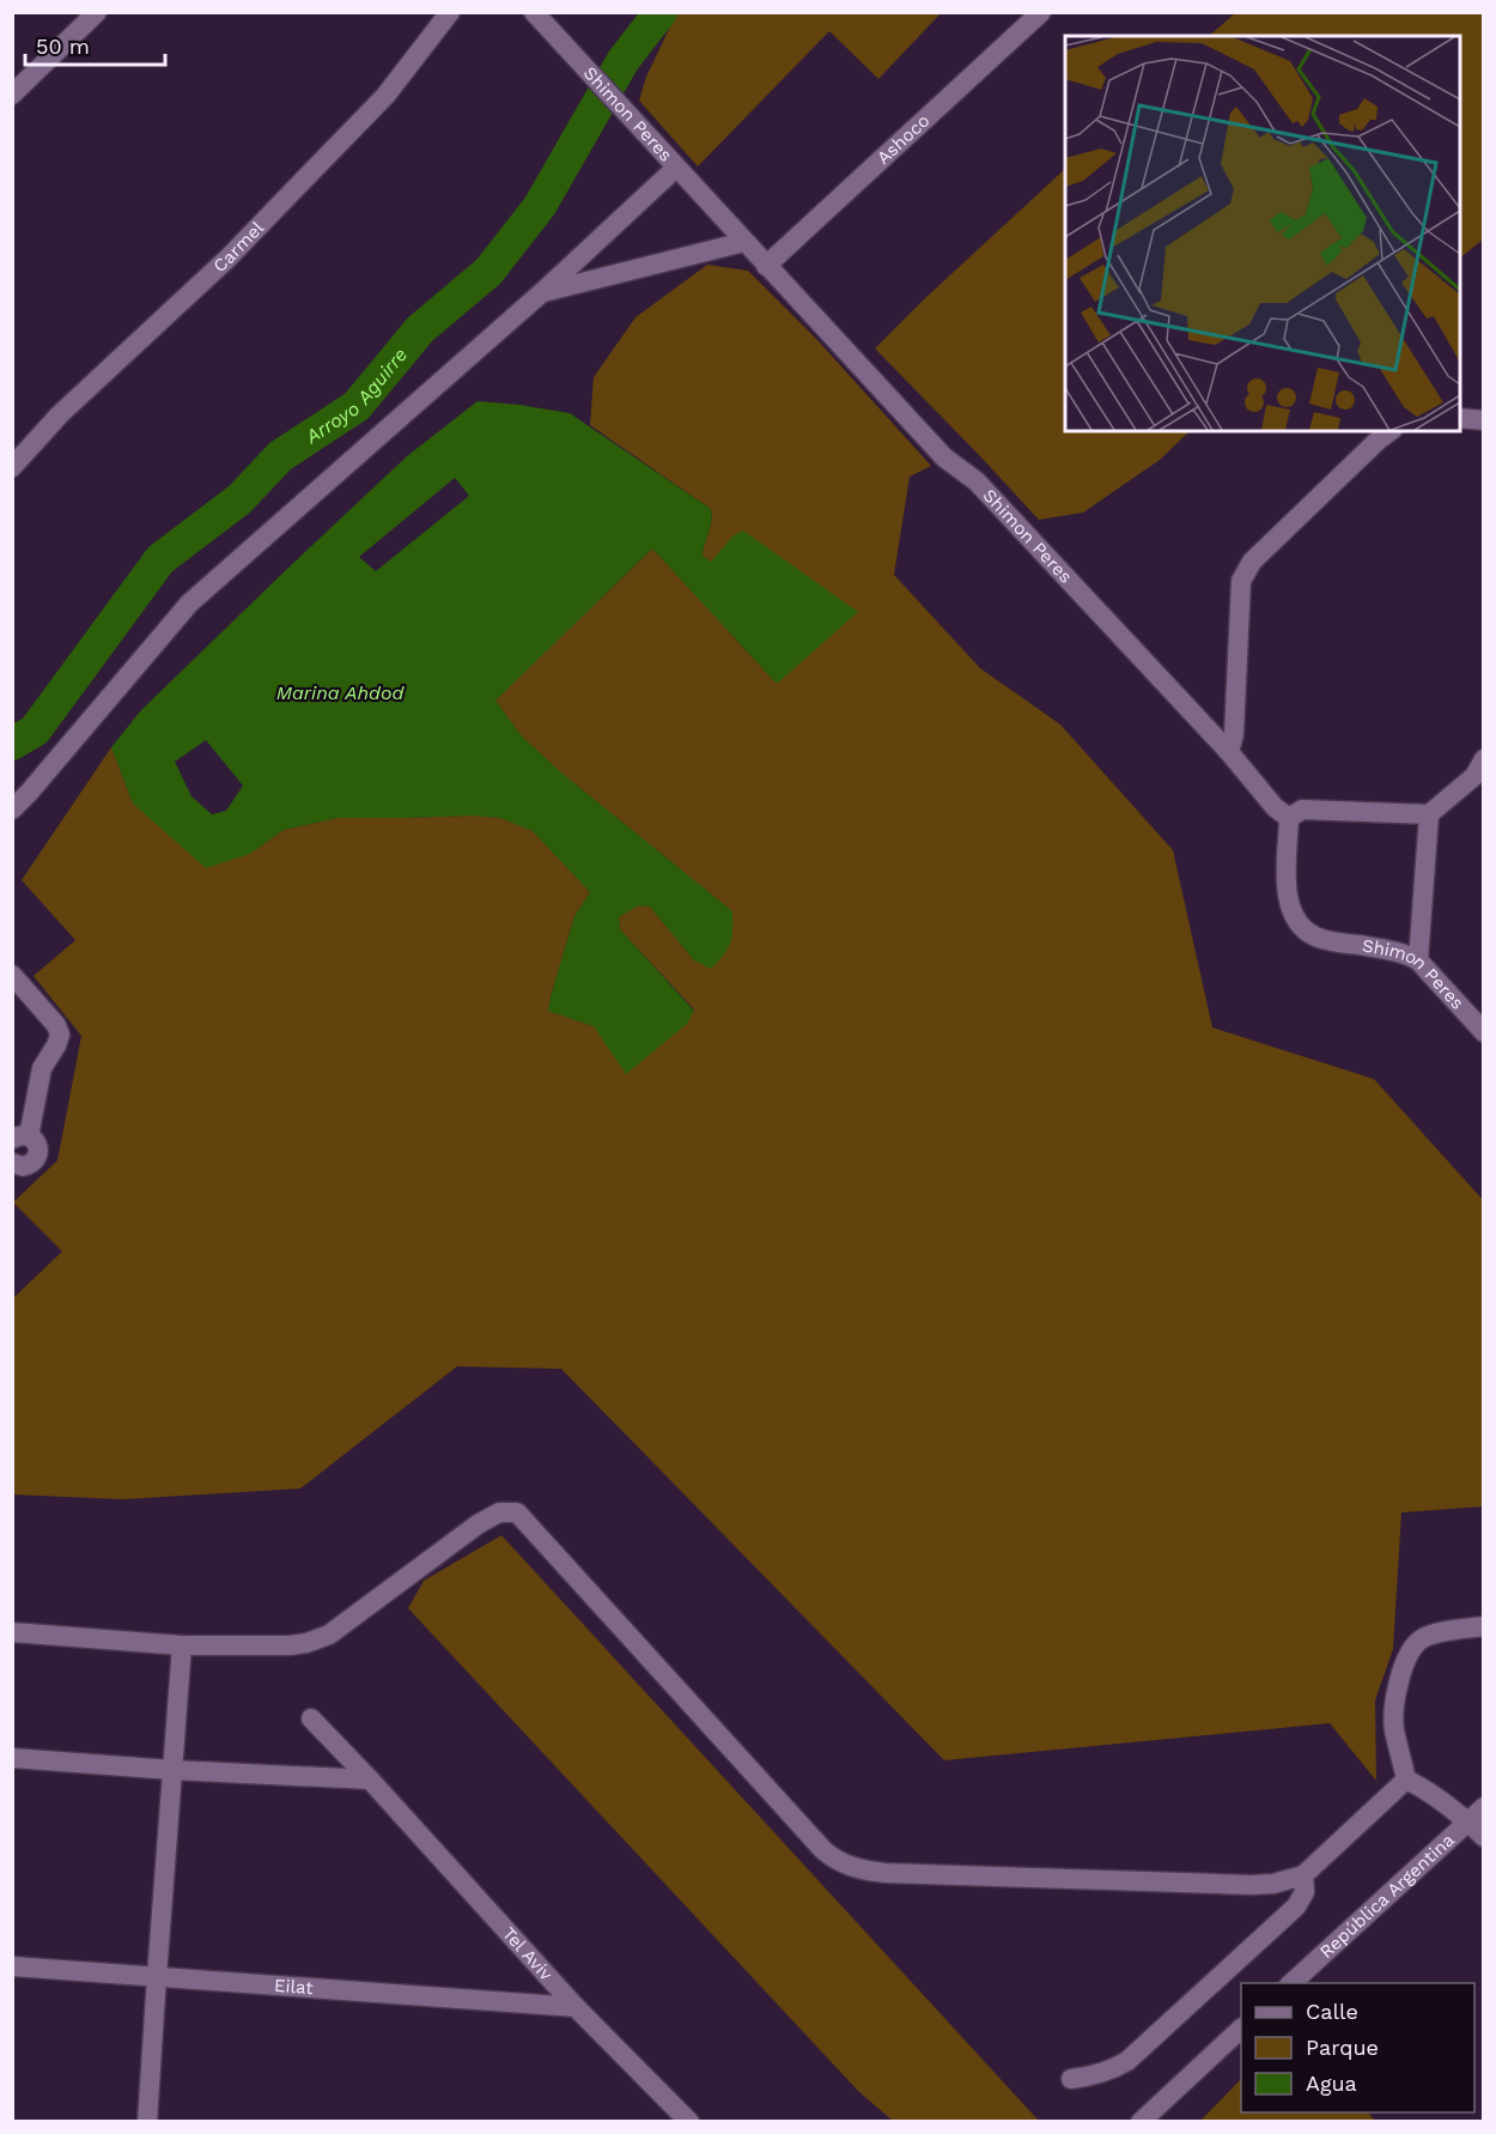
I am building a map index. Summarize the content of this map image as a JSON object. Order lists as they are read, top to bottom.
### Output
{
  "streets": {
    "street": [
      "Shimon Peres",
      "Ashoco",
      "Carmel",
      "República Argentina",
      "Tel Aviv",
      "Eilat"
    ]
  },
  "crossings": [
    ["Shimon Peres", "Ashoco"],
    ["Tel Aviv", "Eilat"]
  ],
  "water": ["Arroyo Aguirre", "Marina Ahdod"],
  "legend": ["Calle", "Parque", "Agua"],
  "scale_bar": "50 m"
}
